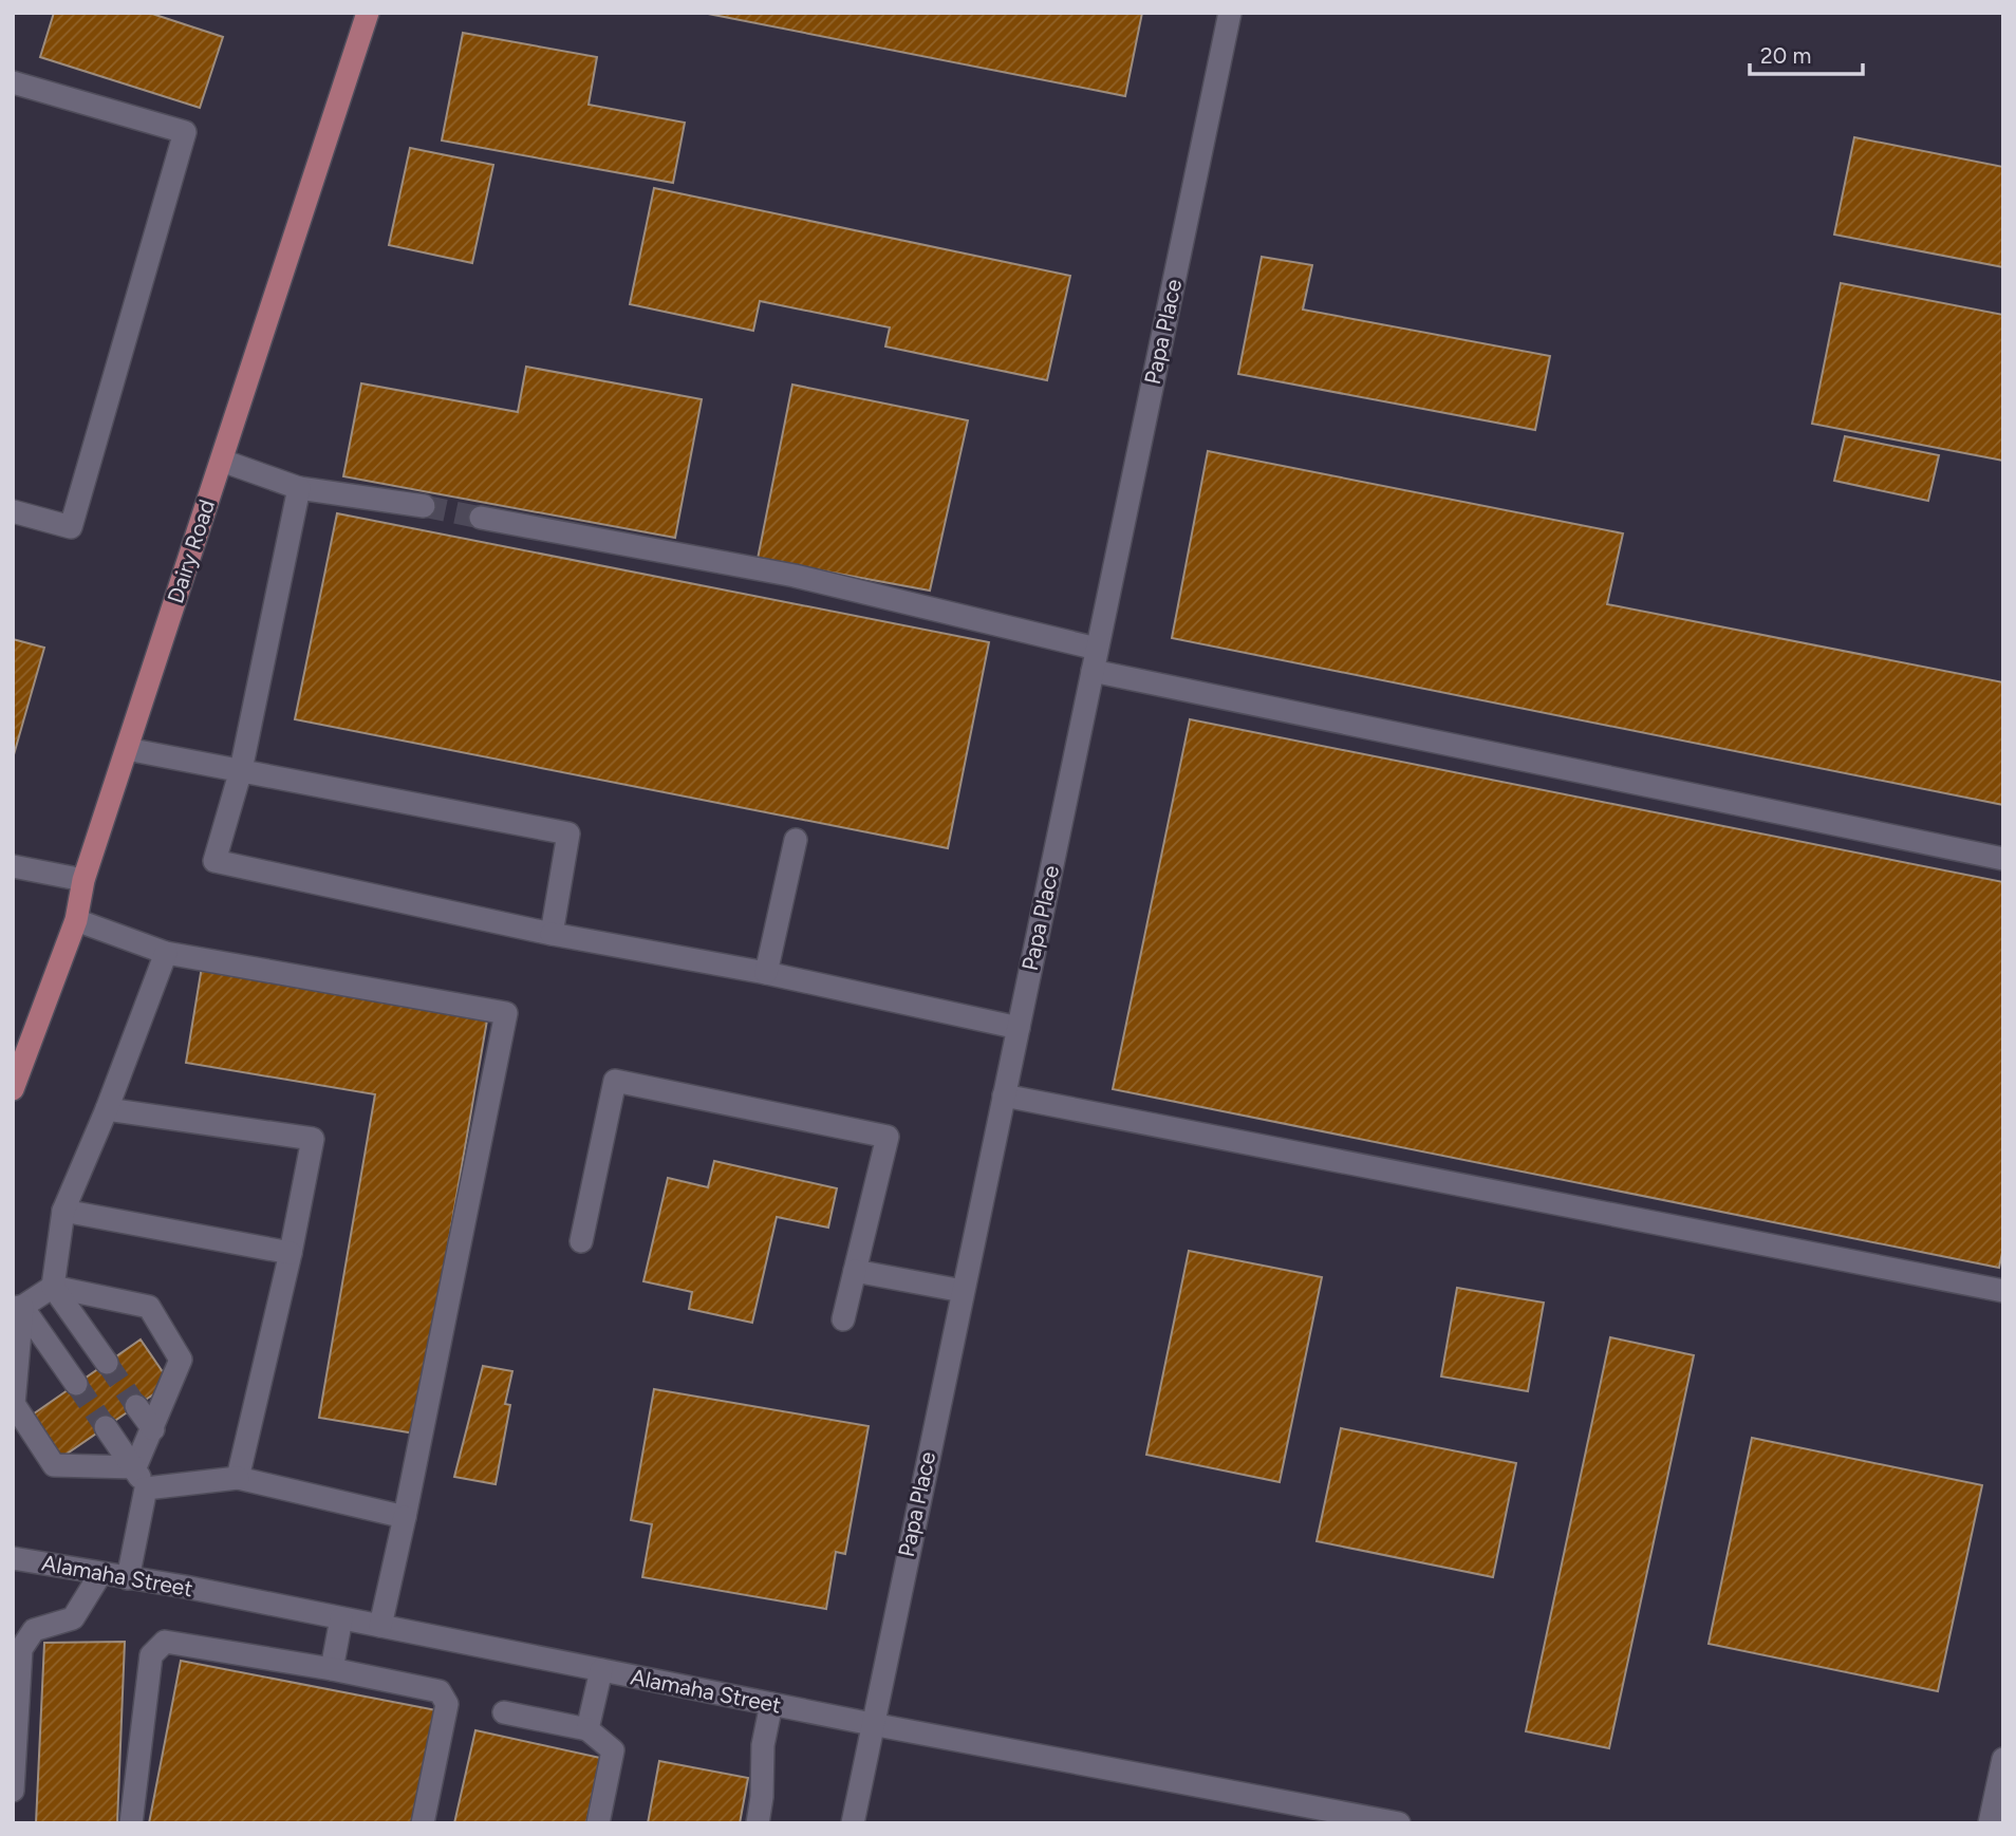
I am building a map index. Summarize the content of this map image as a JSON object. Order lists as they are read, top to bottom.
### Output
{
  "streets": {
    "main road": ["Dairy Road"],
    "street": ["Papa Place", "Alamaha Street"]
  },
  "crossings": [
    ["Papa Place", "Alamaha Street"]
  ],
  "scale_bar": "20 m"
}
